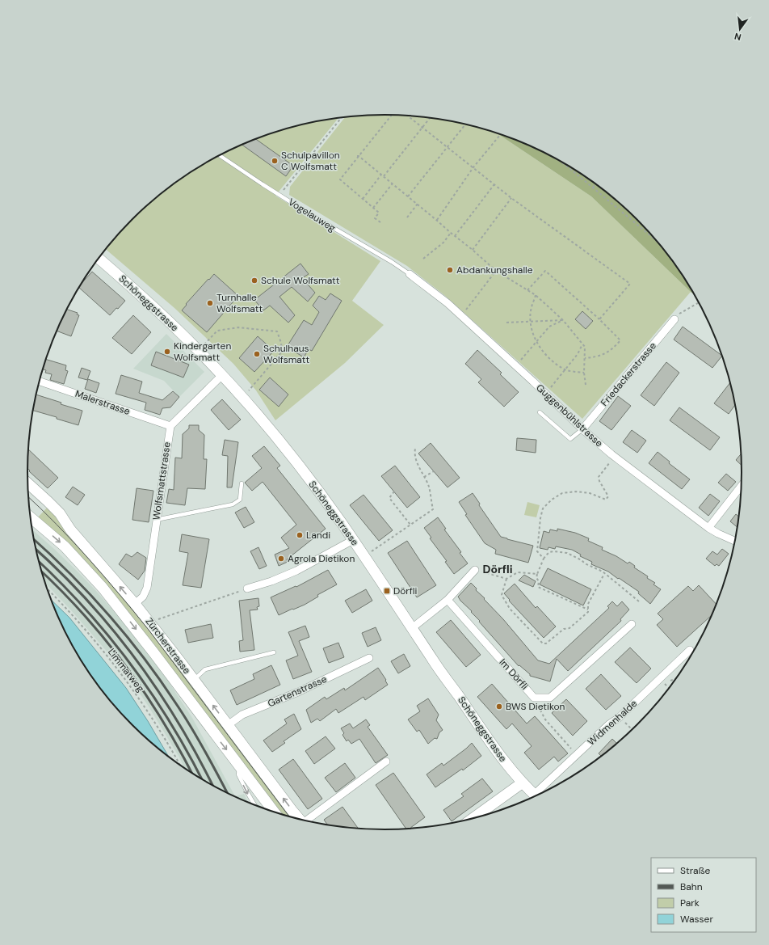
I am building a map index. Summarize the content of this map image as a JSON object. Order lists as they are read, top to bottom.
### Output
{
  "streets": {
    "main road": ["Schöneggstrasse", "Zürcherstrasse"],
    "street": [
      "Friedackerstrasse",
      "Malerstrasse",
      "Guggenbühlstrasse",
      "Wolfsmattstrasse",
      "Im Dörfli",
      "Gartenstrasse",
      "Widmenhalde"
    ],
    "lane": ["Vogelauweg"],
    "path": ["Limmatweg"]
  },
  "crossings": [
    ["Vogelauweg", "Guggenbühlstrasse"],
    ["Friedackerstrasse", "Guggenbühlstrasse"],
    ["Malerstrasse", "Wolfsmattstrasse"],
    ["Wolfsmattstrasse", "Zürcherstrasse"],
    ["Zürcherstrasse", "Gartenstrasse"]
  ],
  "districts": ["Dörfli"],
  "places": {
    "other": [
      "Schulpavillon C Wolfsmatt",
      "Abdankungshalle",
      "Schule Wolfsmatt",
      "Turnhalle Wolfsmatt",
      "Kindergarten Wolfsmatt",
      "Schulhaus Wolfsmatt",
      "Landi",
      "Agrola Dietikon",
      "BWS Dietikon"
    ],
    "transit": ["Dörfli"]
  },
  "legend": [
    "Straße",
    "Bahn",
    "Park",
    "Wasser"
  ],
  "north": "bottom"
}
